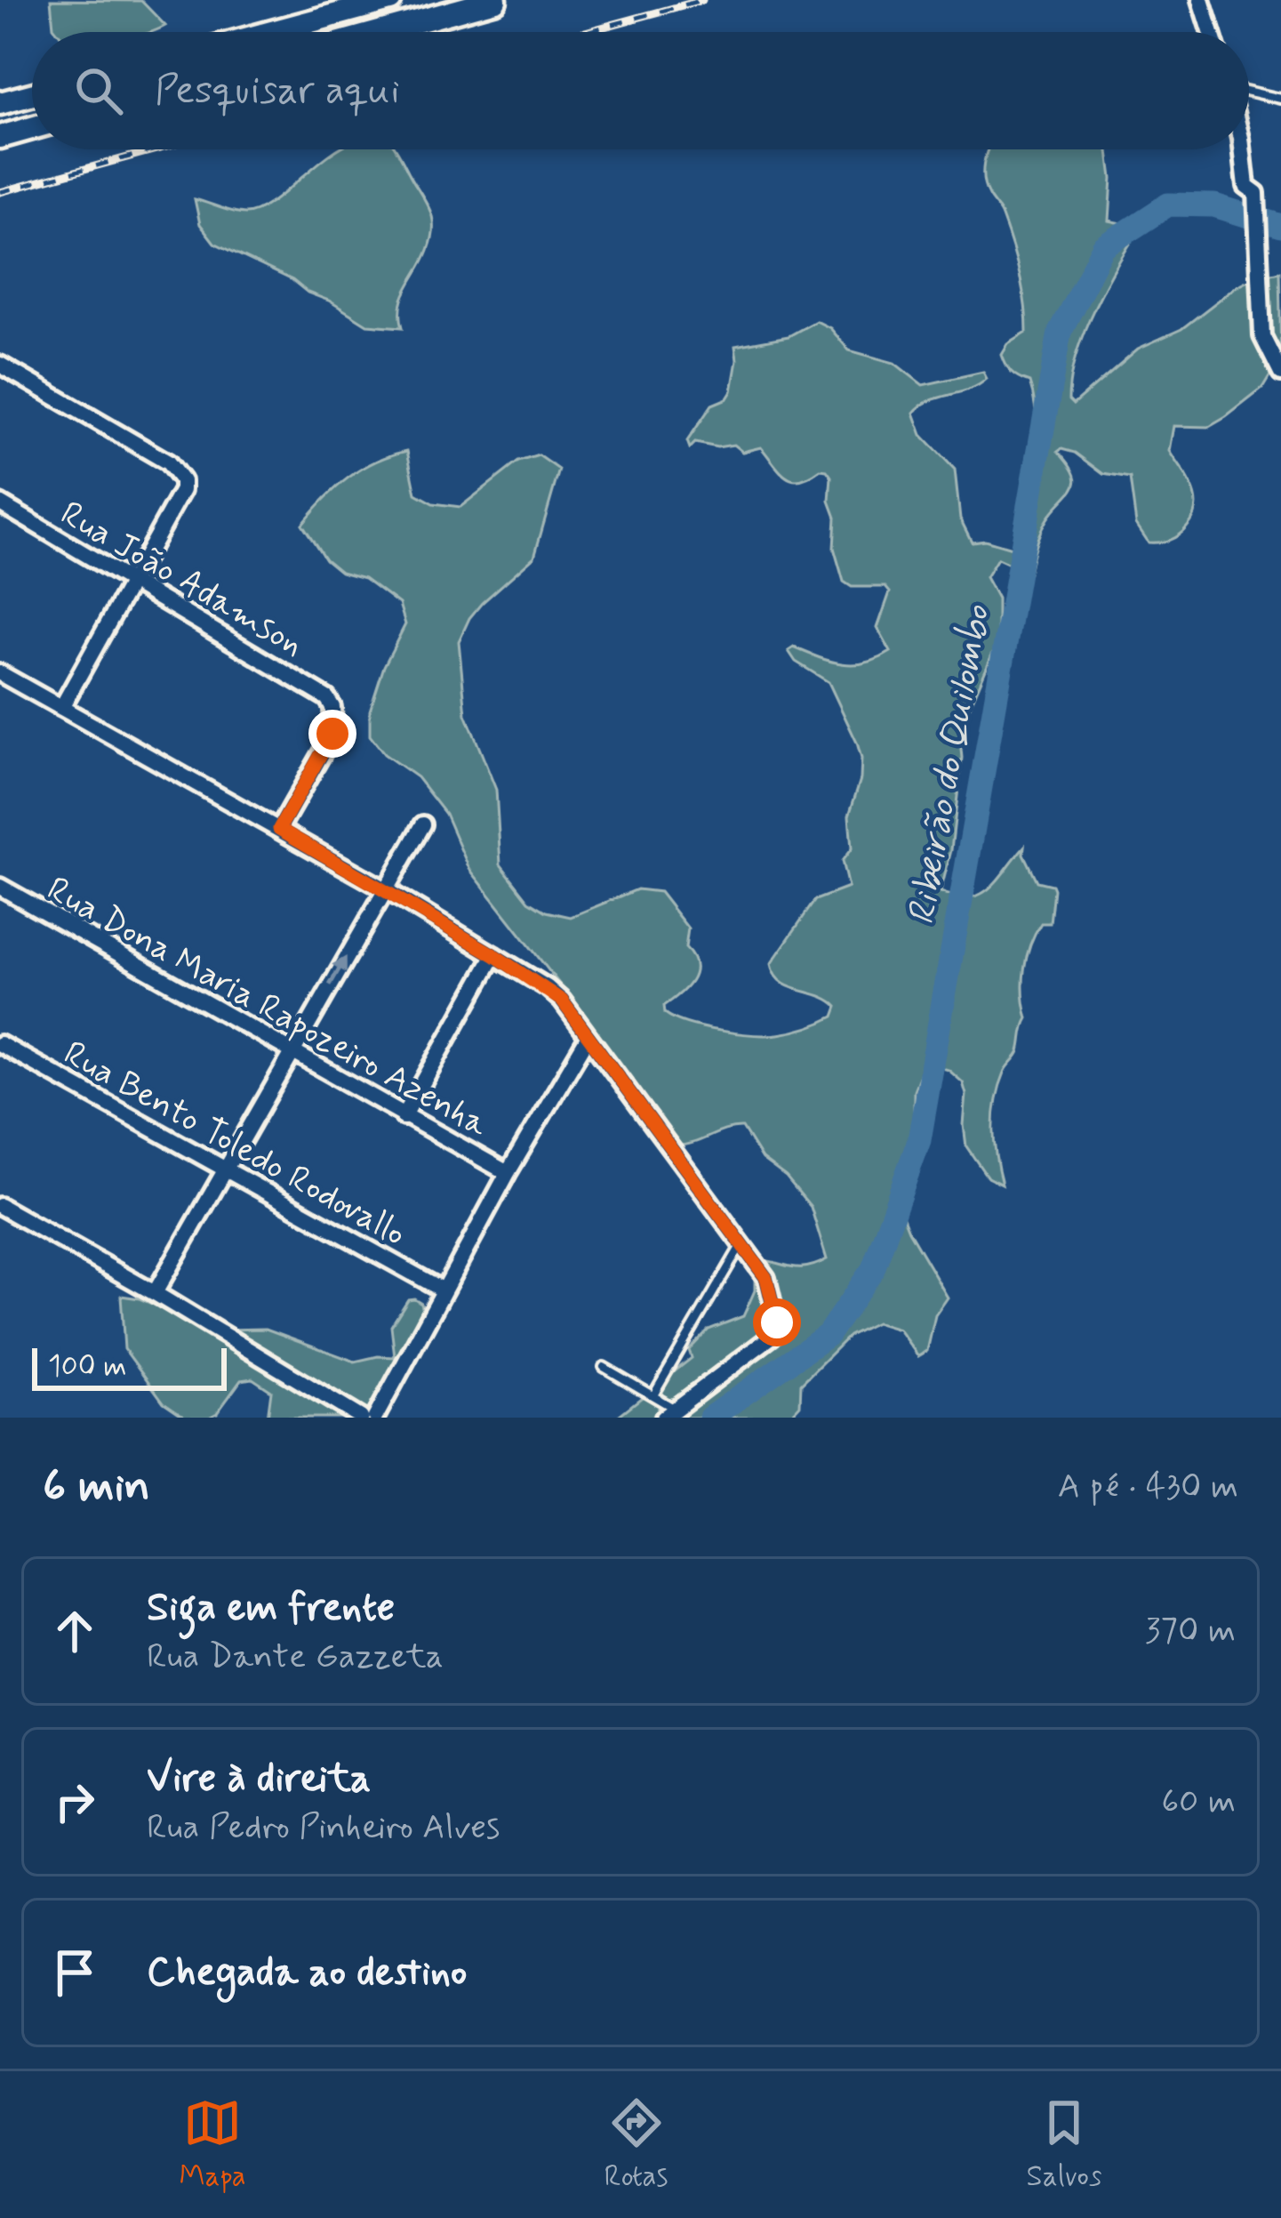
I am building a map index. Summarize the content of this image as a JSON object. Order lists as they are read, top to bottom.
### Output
{
  "streets": {
    "street": ["Rua João Adamson", "Rua Dona Maria Rapozeiro Azenha", "Rua Bento Toledo Rodovallo"]
  },
  "water": ["Ribeirão do Quilombo"],
  "scale_bar": "100 m",
  "page": {
    "search": "Pesquisar aqui",
    "scale": "100 m",
    "heading": ["6 min", "A pé · 430 m"],
    "list": [
      ["Siga em frente", "Rua Dante Gazzeta", "370 m"],
      ["Vire à direita", "Rua Pedro Pinheiro Alves", "60 m"],
      "Chegada ao destino"
    ],
    "nav": ["Mapa", "Rotas", "Salvos"]
  }
}
